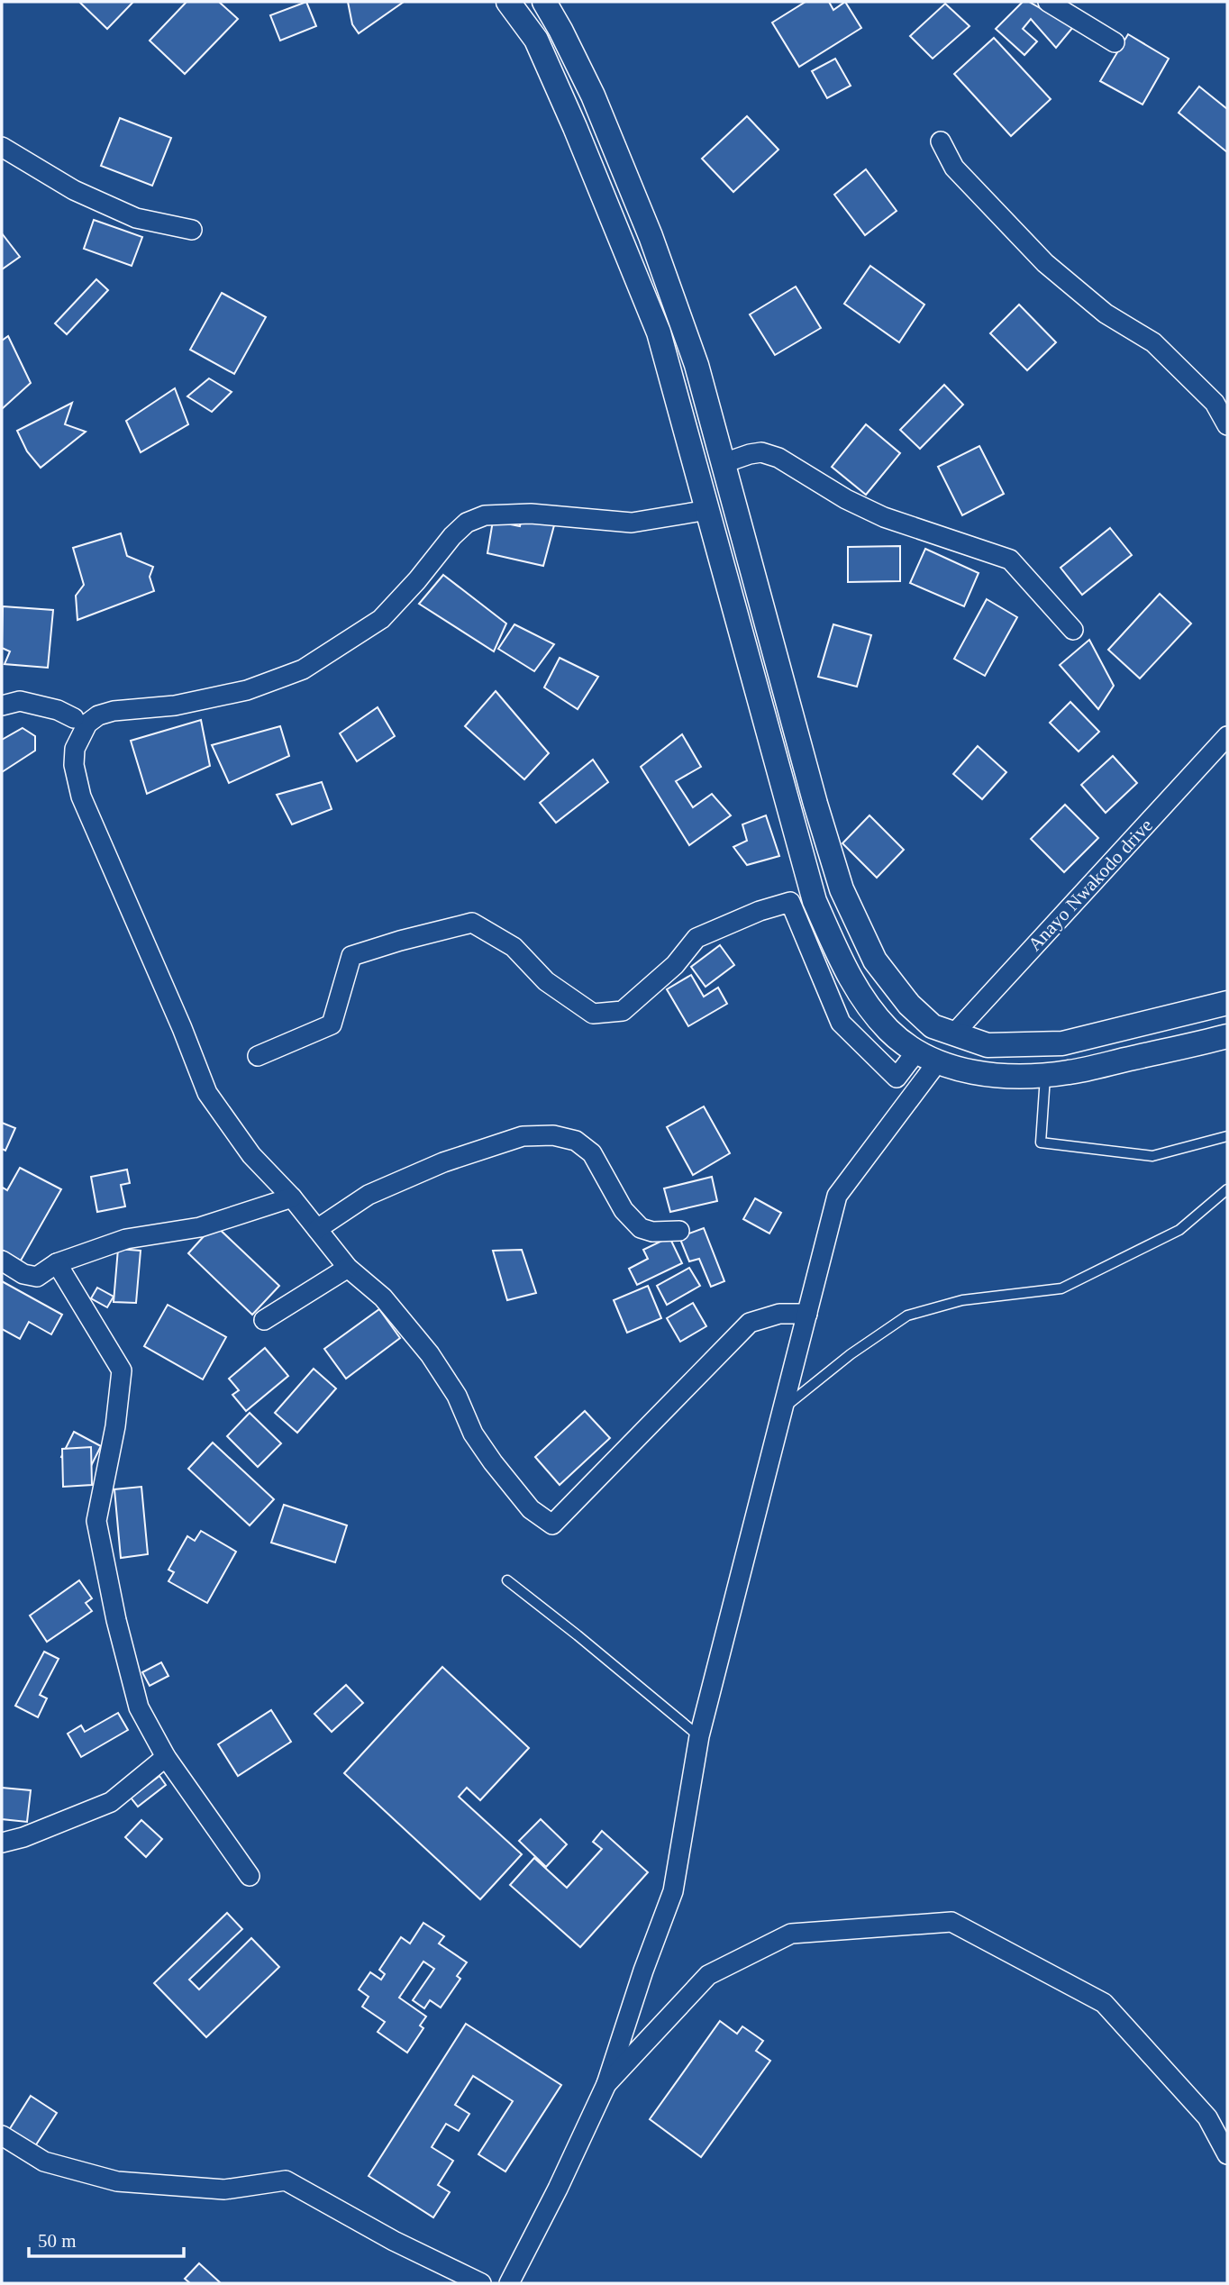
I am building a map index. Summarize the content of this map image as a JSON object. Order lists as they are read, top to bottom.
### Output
{
  "streets": {
    "street": ["Anayo Nwakodo drive"]
  },
  "scale_bar": "50 m"
}
